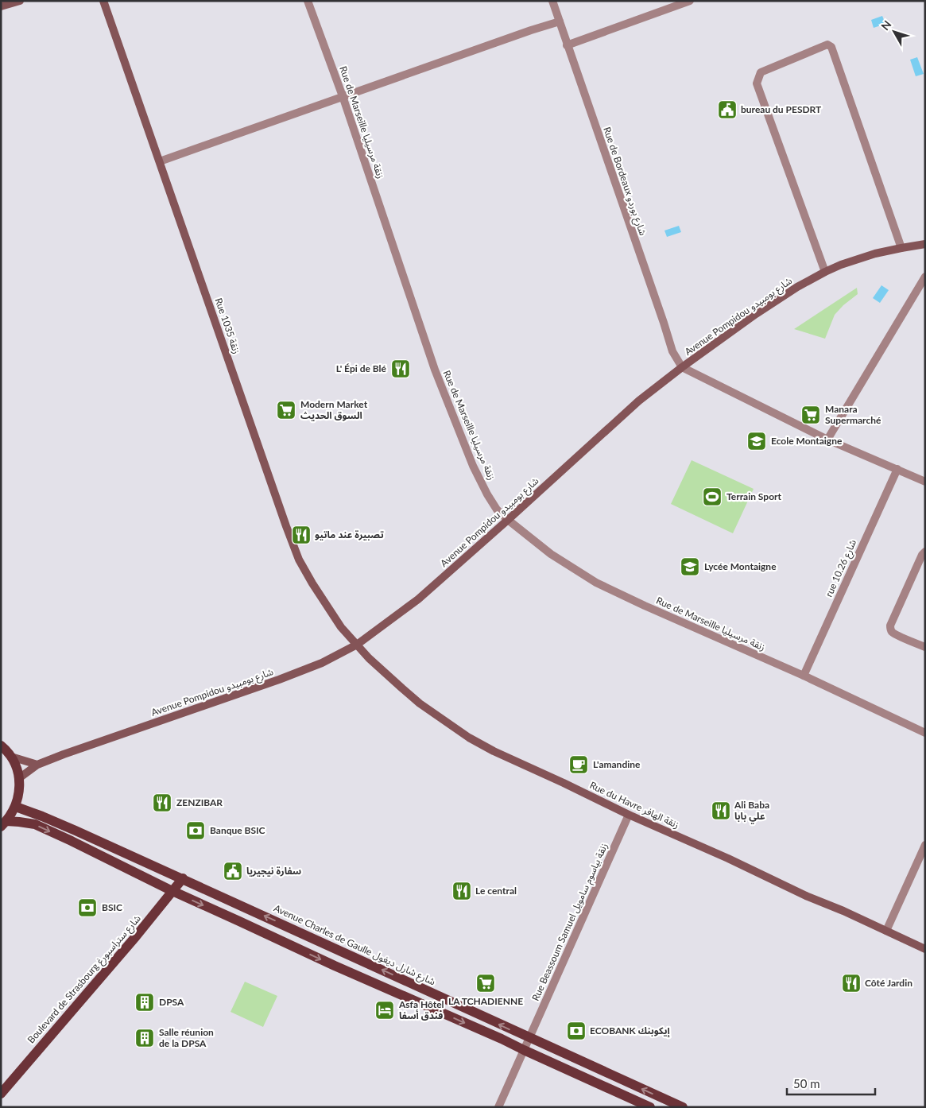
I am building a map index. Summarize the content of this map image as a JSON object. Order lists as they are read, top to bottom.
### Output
{
  "streets": {
    "main road": [
      "Avenue Pompidou شارع بومبيدو",
      "Rue 1035 زنقة",
      "Rue du Havre زنقة الهافر",
      "Avenue Charles de Gaulle شارع شارل ديغول",
      "Boulevard de Strasbourg شارع ستراسبورغ"
    ],
    "street": [
      "Rue de Marseille زنقة مرسيليا",
      "Rue de Bordeaux شارع بوردو",
      "rue 10.26 شارع",
      "Rue Beassoum Samuel زنقة بياسوم سامويل"
    ]
  },
  "crossings": [
    ["Rue de Marseille زنقة مرسيليا", "Avenue Pompidou شارع بومبيدو"],
    ["Rue de Marseille زنقة مرسيليا", "rue 10.26 شارع"],
    ["Rue de Bordeaux شارع بوردو", "Avenue Pompidou شارع بومبيدو"],
    ["Avenue Pompidou شارع بومبيدو", "Rue 1035 زنقة"],
    ["Avenue Pompidou شارع بومبيدو", "Rue du Havre زنقة الهافر"],
    ["Rue 1035 زنقة", "Rue du Havre زنقة الهافر"],
    ["Rue du Havre زنقة الهافر", "Rue Beassoum Samuel زنقة بياسوم سامويل"],
    ["Rue Beassoum Samuel زنقة بياسوم سامويل", "Avenue Charles de Gaulle شارع شارل ديغول"],
    ["Avenue Charles de Gaulle شارع شارل ديغول", "Boulevard de Strasbourg شارع ستراسبورغ"]
  ],
  "places": {
    "public building": ["bureau du PESDRT", "سفارة نيجيريا"],
    "restaurant": [
      "L' Épi de Blé",
      "تصبيرة عند ماتيو",
      "ZENZIBAR",
      "Ali Baba علي بابا",
      "Le central",
      "Côté Jardin"
    ],
    "supermarket": ["Modern Market السوق الحديث", "Manara Supermarché", "LA TCHADIENNE"],
    "school or university": ["Ecole Montaigne", "Lycée Montaigne"],
    "sports": ["Terrain Sport"],
    "cafe": ["L'amandine"],
    "bank": ["Banque BSIC", "BSIC", "ECOBANK إيكوبنك"],
    "building": ["DPSA", "Salle réunion de la DPSA"],
    "hotel": ["Asfa Hôtel فندق أسفا"]
  },
  "scale_bar": "50 m",
  "north": "top left"
}
